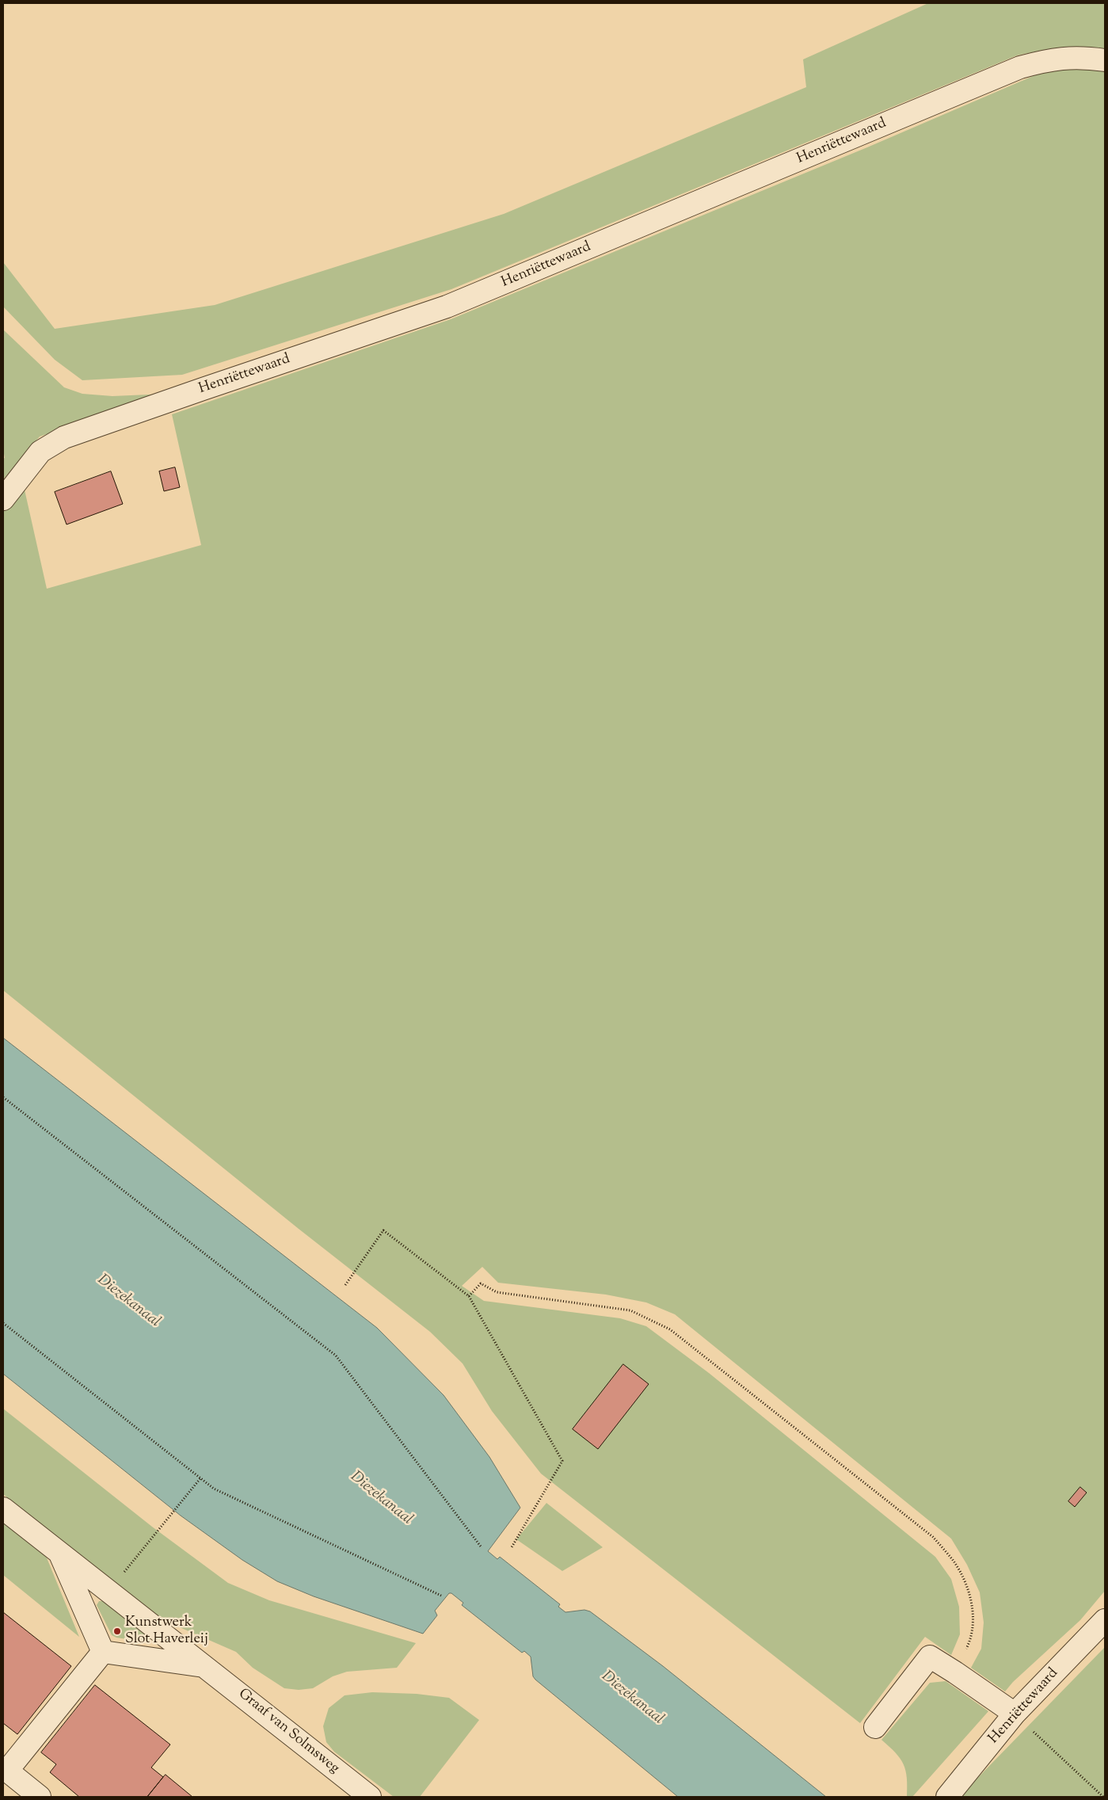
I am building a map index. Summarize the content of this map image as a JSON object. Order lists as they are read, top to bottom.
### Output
{
  "streets": {
    "street": ["Henriëttewaard", "Graaf van Solmsweg"]
  },
  "water": ["Diezekanaal"],
  "places": ["Kunstwerk Slot Haverleij"]
}
